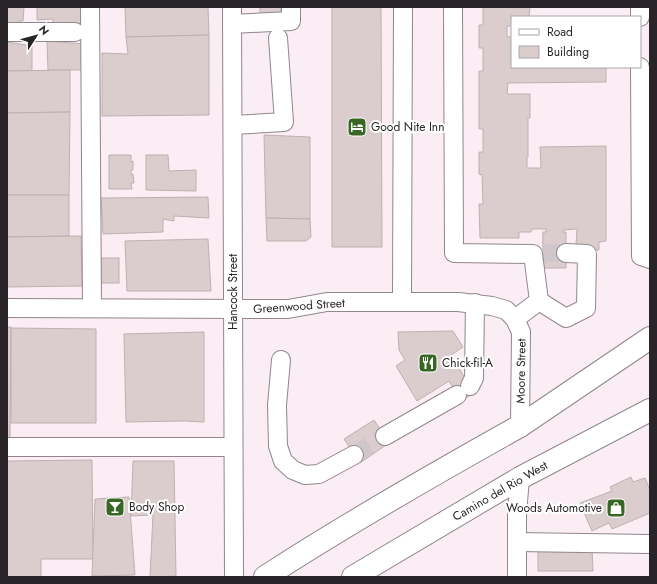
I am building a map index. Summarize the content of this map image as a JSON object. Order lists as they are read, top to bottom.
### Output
{
  "streets": {
    "main road": ["Camino del Rio West"],
    "street": ["Hancock Street", "Greenwood Street", "Moore Street"]
  },
  "crossings": [
    ["Hancock Street", "Greenwood Street"],
    ["Greenwood Street", "Moore Street"]
  ],
  "places": {
    "hotel": ["Good Nite Inn"],
    "restaurant": ["Chick-fil-A"],
    "bar": ["Body Shop"],
    "shop": ["Woods Automotive"]
  },
  "legend": ["Road", "Building"],
  "north": "top right"
}
